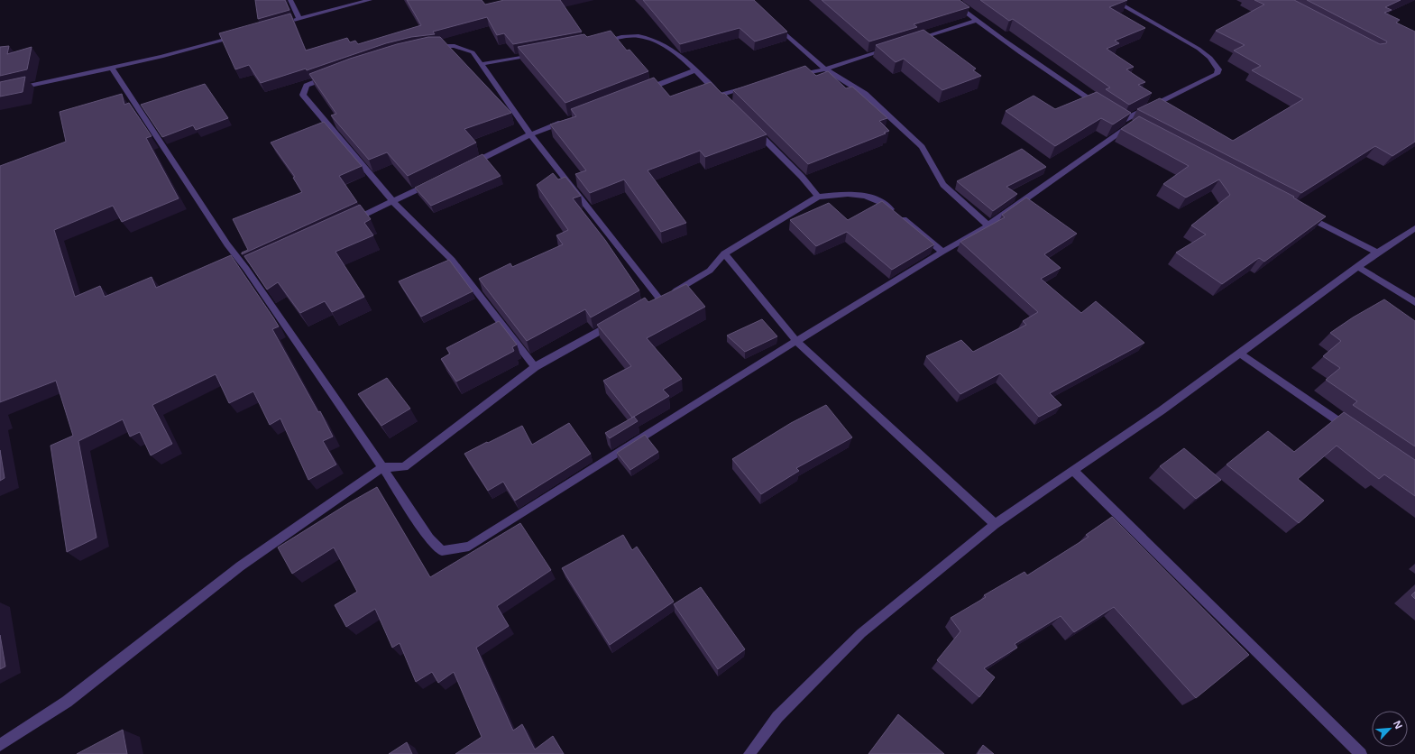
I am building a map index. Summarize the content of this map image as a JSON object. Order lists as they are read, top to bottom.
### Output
{
  "north": "top right"
}
